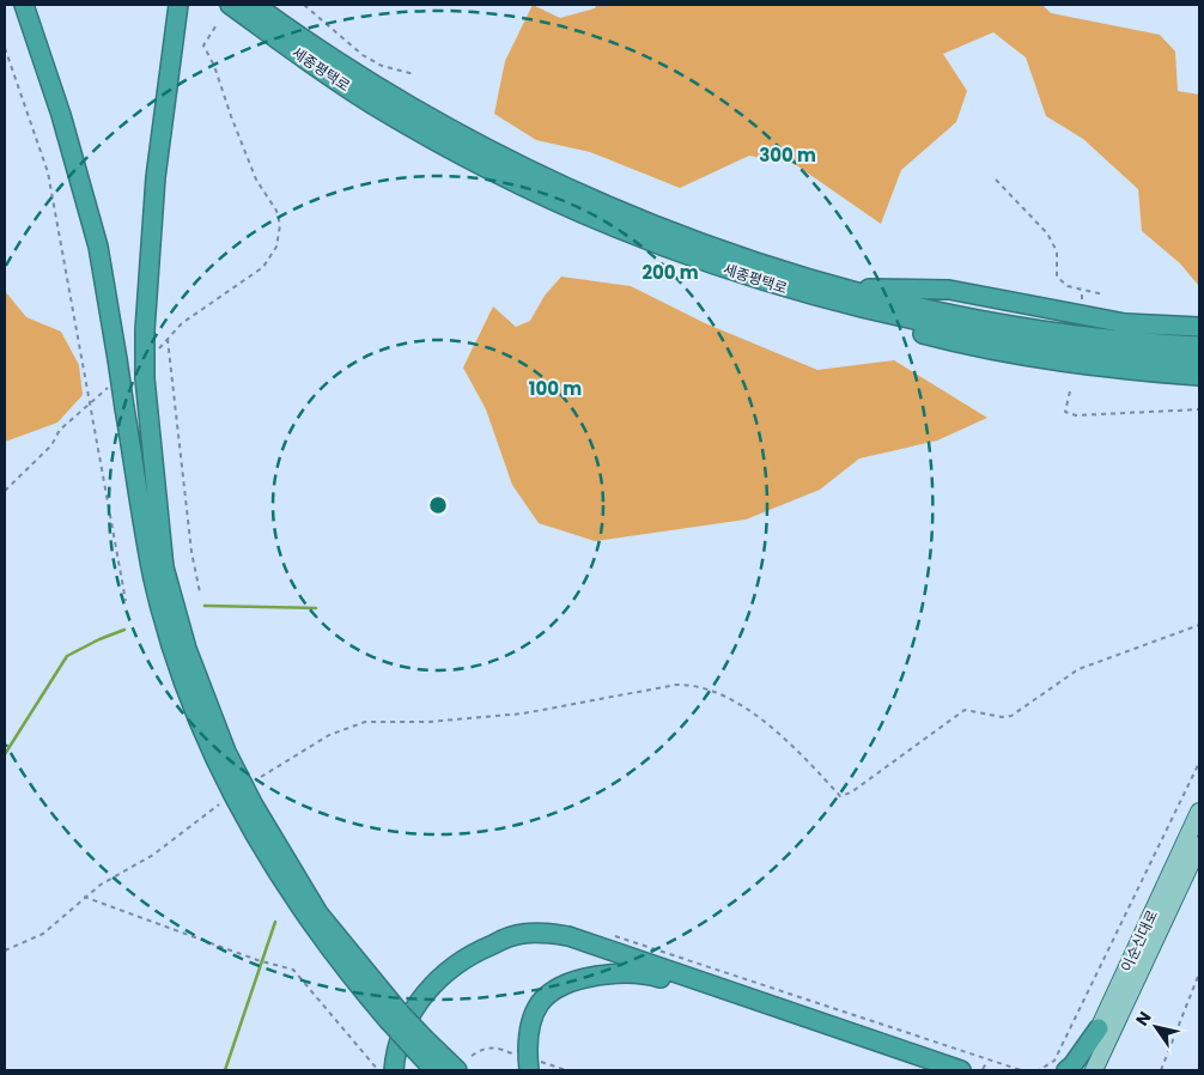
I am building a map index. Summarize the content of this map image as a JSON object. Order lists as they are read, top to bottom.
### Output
{
  "streets": {
    "highway": ["세종평택로"],
    "main road": ["이순신대로"]
  },
  "north": "top left",
  "rings": ["300 m", "200 m", "100 m"]
}
